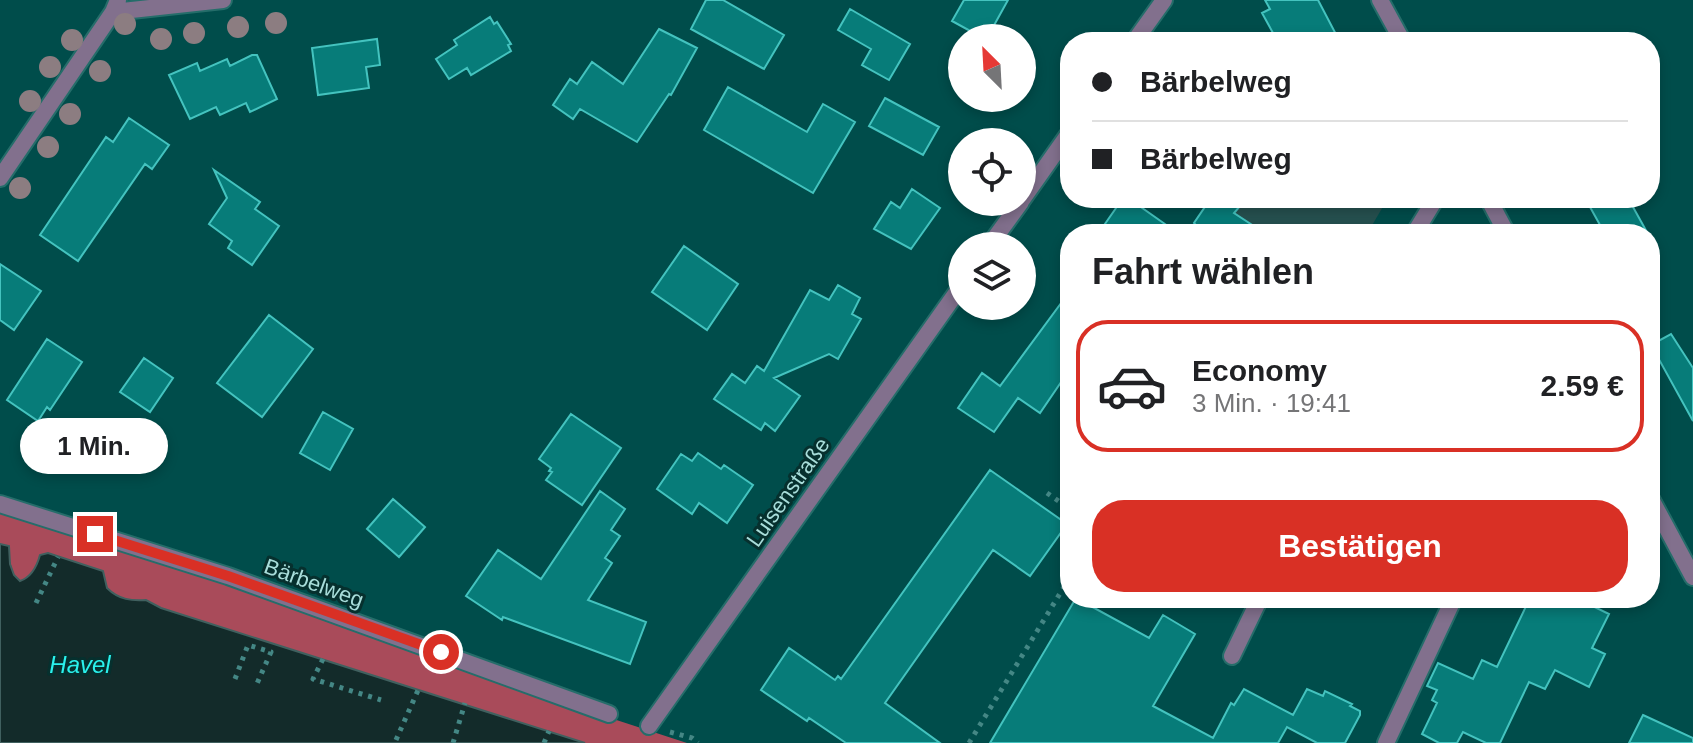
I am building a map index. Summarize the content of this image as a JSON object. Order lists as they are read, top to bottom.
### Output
{
  "streets": {
    "street": ["Luisenstraße", "Bärbelweg"]
  },
  "water": ["Havel"],
  "north": "top left",
  "page": {
    "banner": ["Bärbelweg", "Bärbelweg"],
    "heading": "Fahrt wählen",
    "list": [
      {
        "name": "Economy",
        "note": "3 Min. · 19:41",
        "value": "2.59 €"
      }
    ],
    "bubble": "1 Min.",
    "buttons": "Bestätigen"
  }
}
